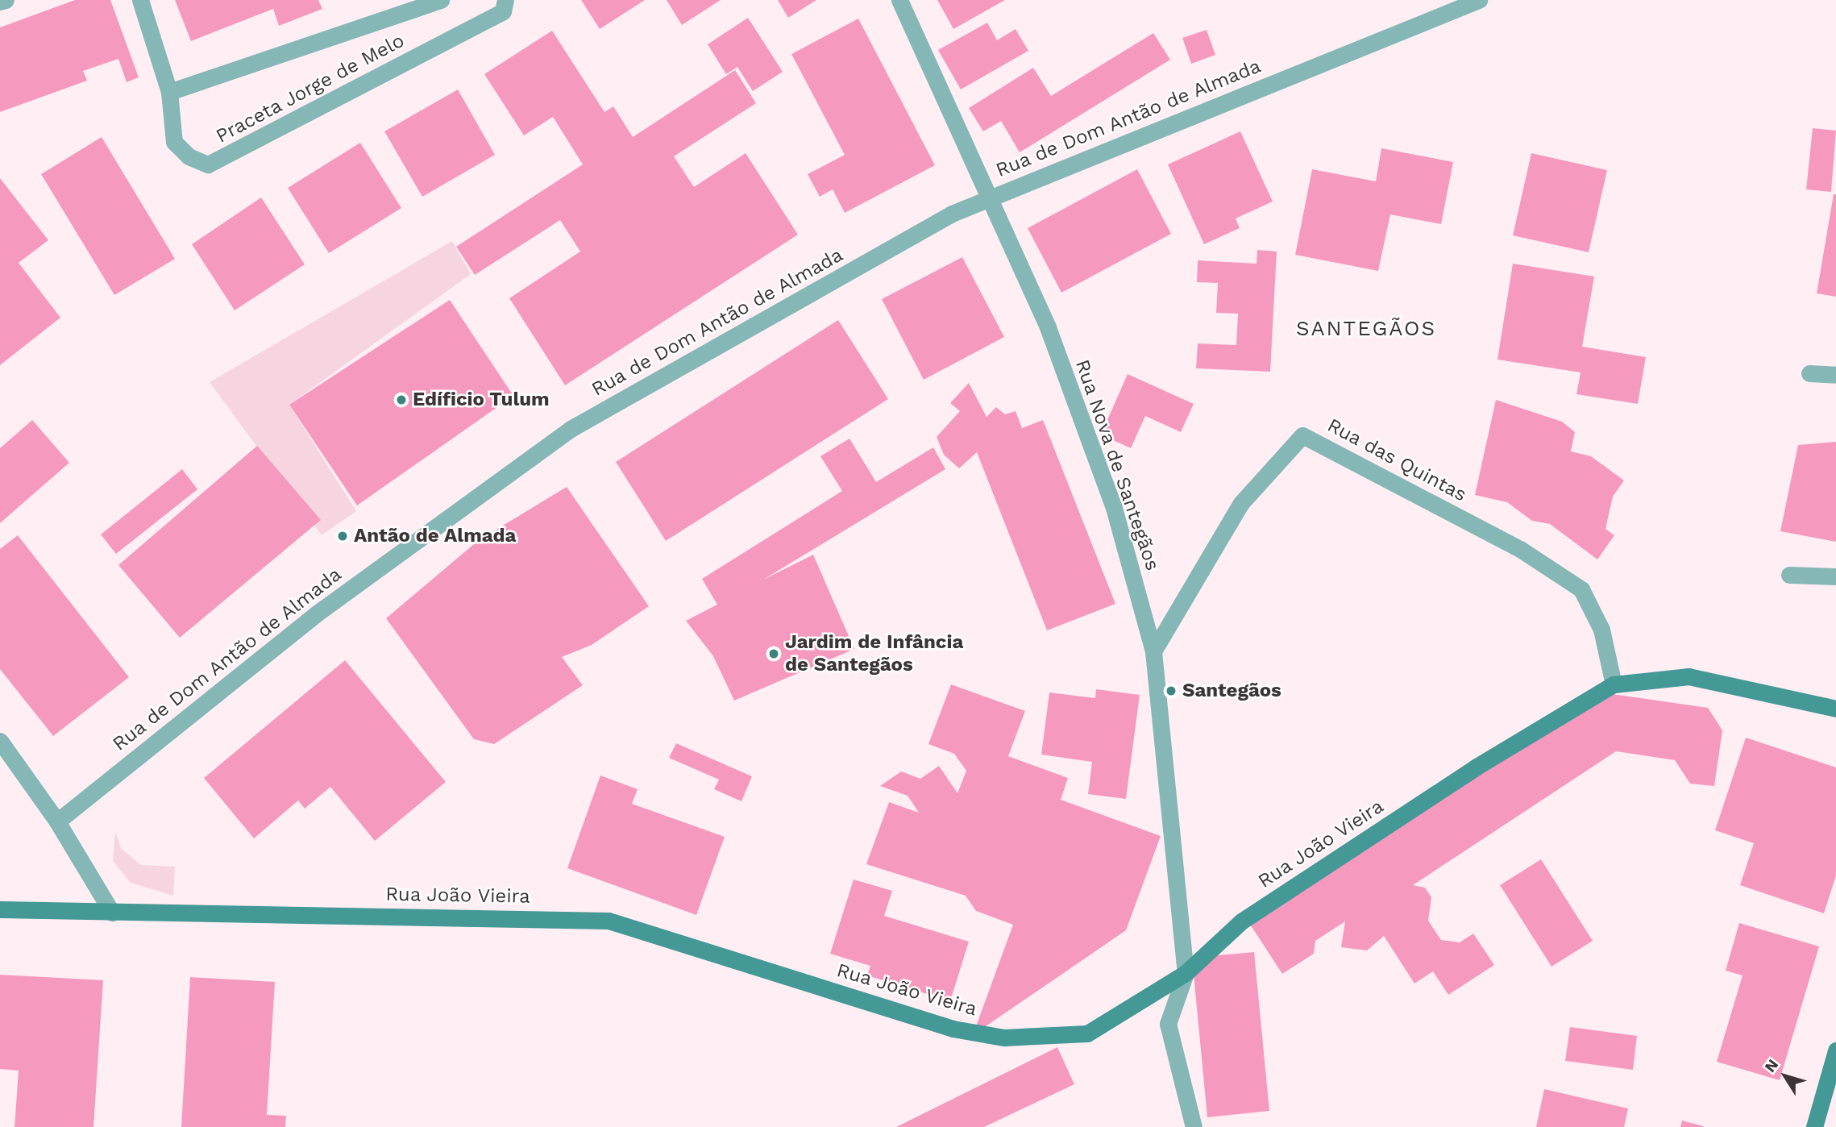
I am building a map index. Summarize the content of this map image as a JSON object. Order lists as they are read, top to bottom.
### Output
{
  "streets": {
    "street": [
      "Praceta Jorge de Melo",
      "Rua de Dom Antão de Almada",
      "Rua das Quintas",
      "Rua Nova de Santegãos",
      "Rua João Vieira"
    ]
  },
  "crossings": [
    ["Rua de Dom Antão de Almada", "Rua Nova de Santegãos"],
    ["Rua das Quintas", "Rua Nova de Santegãos"],
    ["Rua das Quintas", "Rua João Vieira"],
    ["Rua Nova de Santegãos", "Rua João Vieira"]
  ],
  "districts": ["SANTEGÃOS"],
  "places": [
    "Edíficio Tulum",
    "Antão de Almada",
    "Jardim de Infância de Santegãos",
    "Santegãos"
  ],
  "north": "top left"
}
